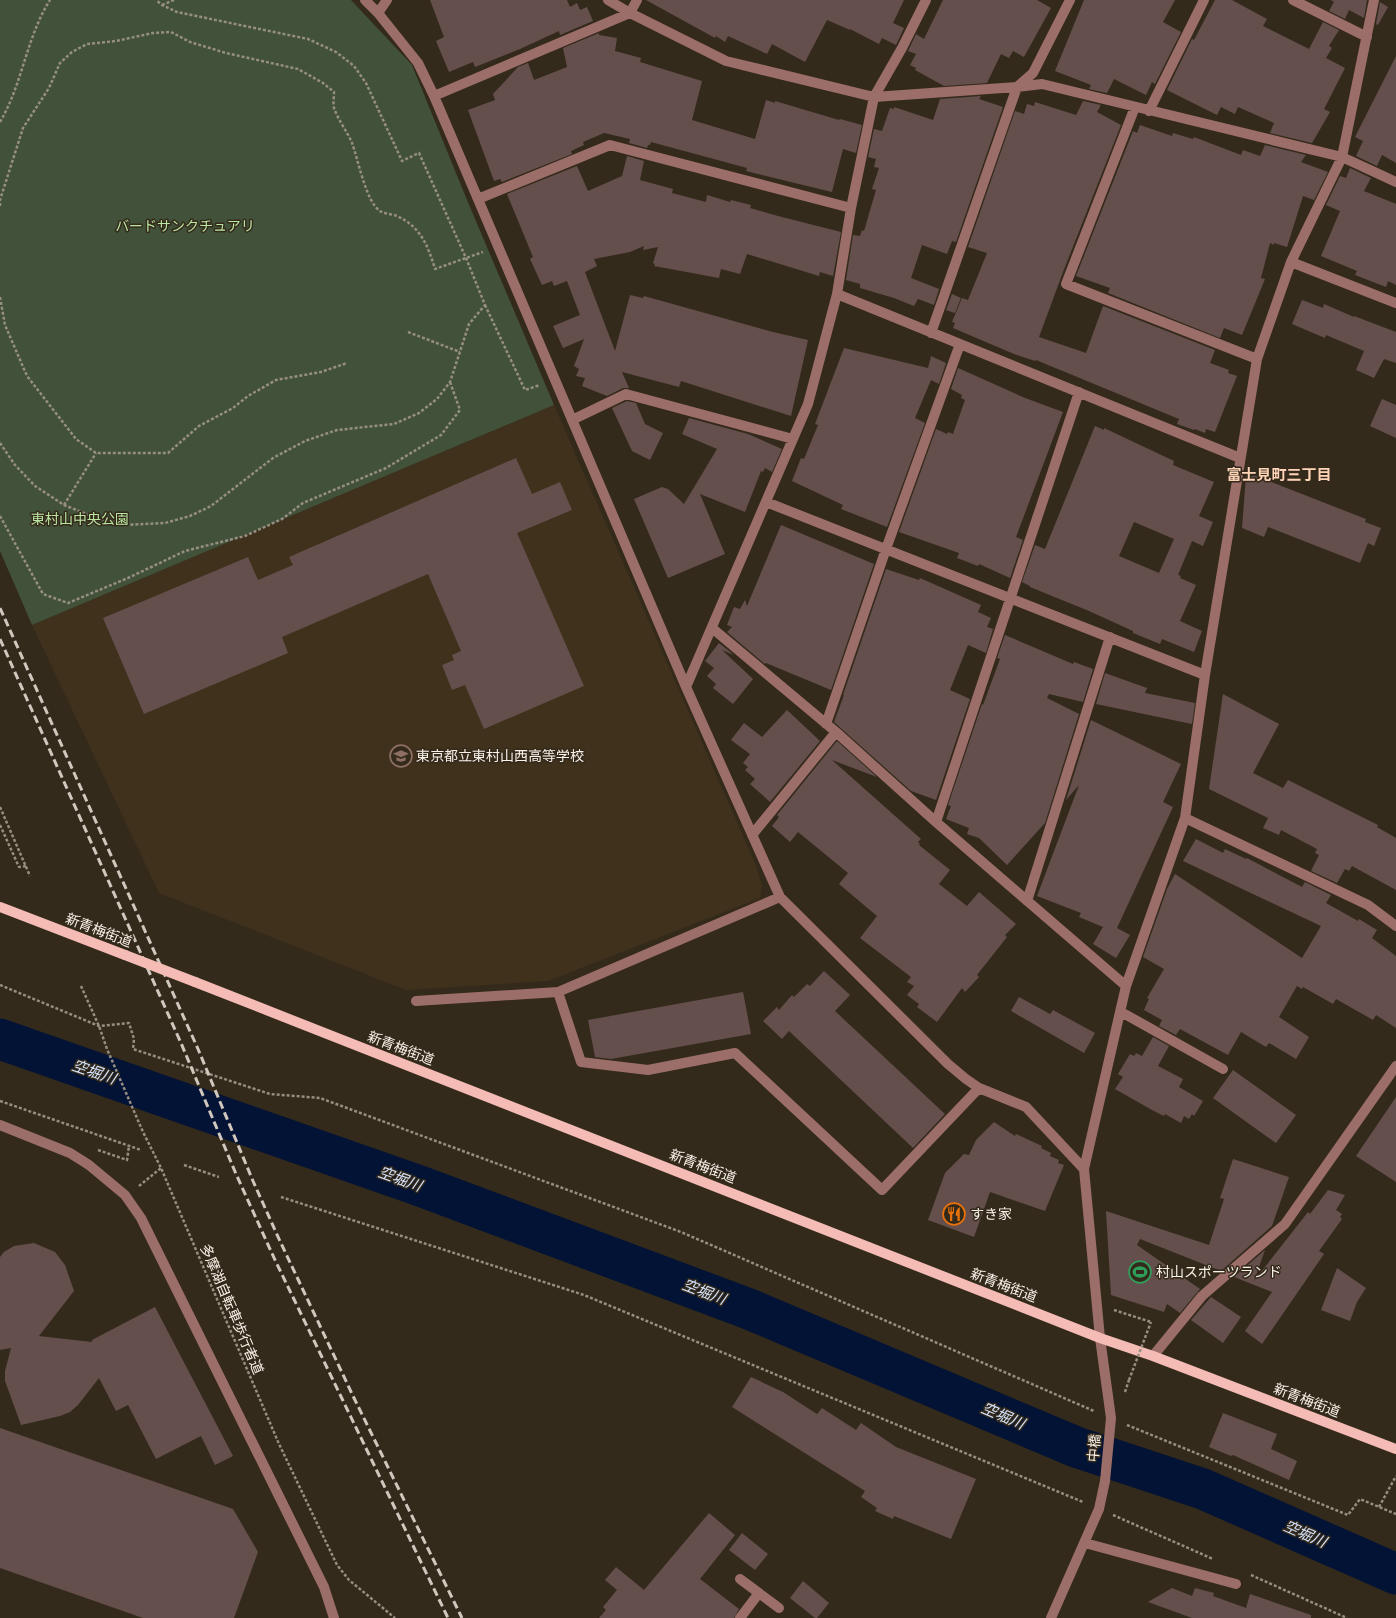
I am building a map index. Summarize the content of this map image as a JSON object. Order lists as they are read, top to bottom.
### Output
{
  "streets": {
    "main road": ["新青梅街道"],
    "street": ["中橋"],
    "path": ["多摩湖自転車歩行者道"]
  },
  "crossings": [
    ["新青梅街道", "中橋"]
  ],
  "districts": ["富士見町三丁目"],
  "water": ["空堀川"],
  "parks": ["バードサンクチュアリ", "東村山中央公園"],
  "places": {
    "school or university": ["東京都立東村山西高等学校"],
    "restaurant": ["すき家"],
    "sports": ["村山スポーツランド"]
  }
}
